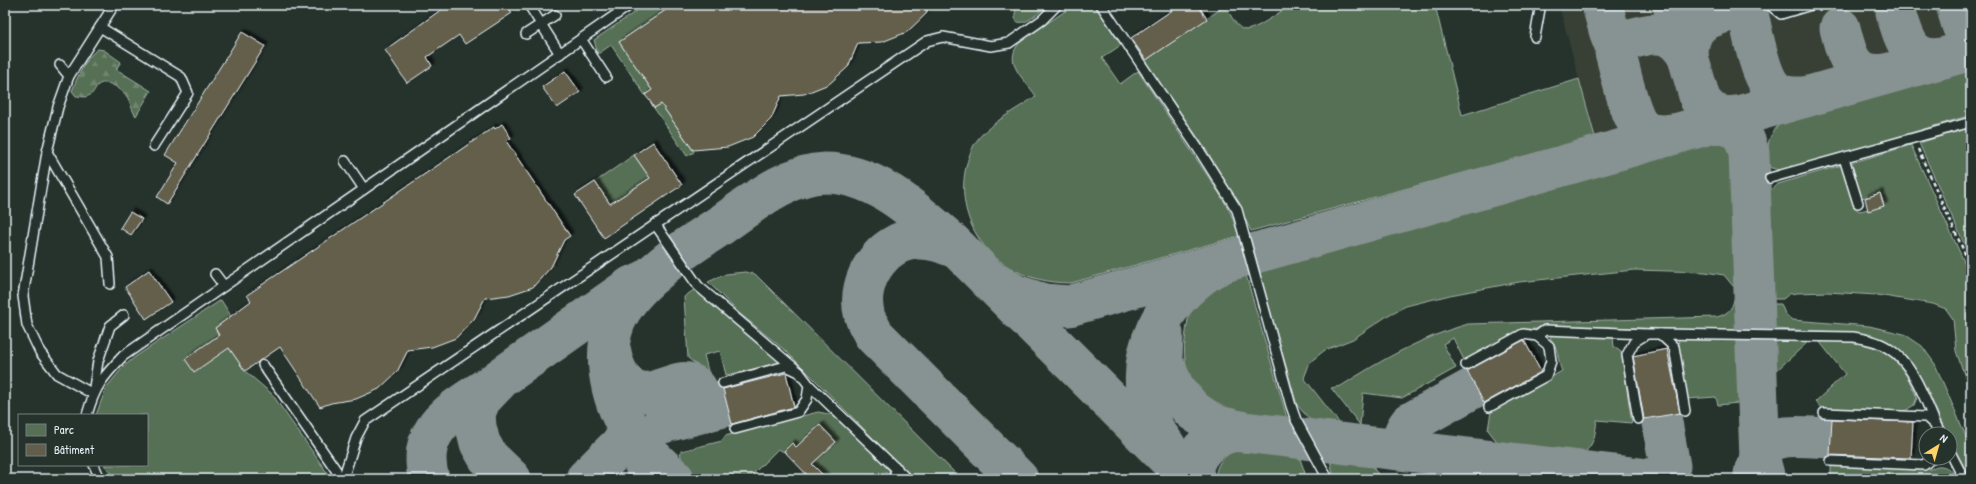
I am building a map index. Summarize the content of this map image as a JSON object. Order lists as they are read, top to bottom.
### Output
{
  "legend": ["Parc", "Bâtiment"],
  "north": "top right"
}
